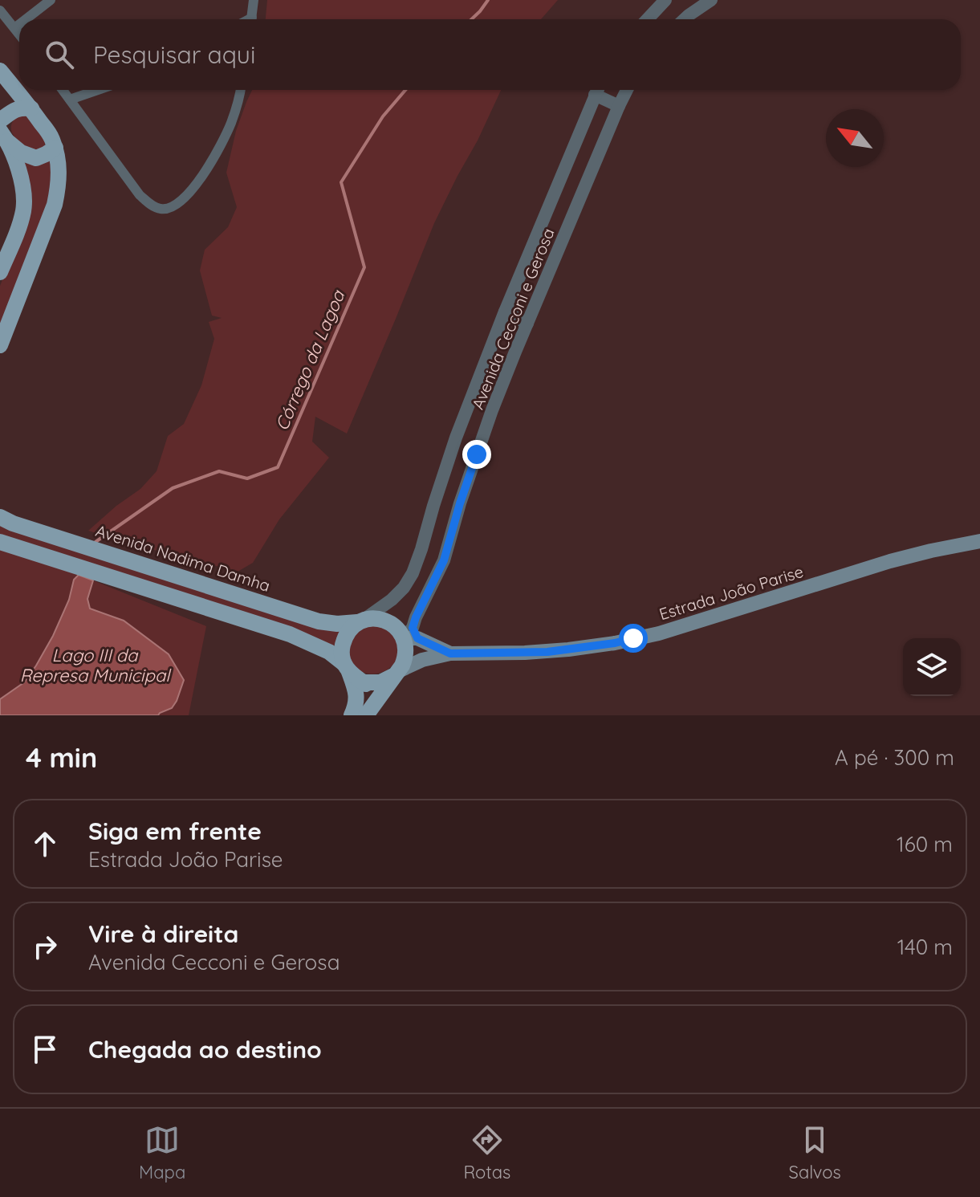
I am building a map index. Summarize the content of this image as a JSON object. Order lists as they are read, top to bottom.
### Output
{
  "streets": {
    "main road": ["Avenida Nadima Damha", "Estrada João Parise"],
    "street": ["Avenida Cecconi e Gerosa"]
  },
  "crossings": [
    ["Avenida Cecconi e Gerosa", "Avenida Nadima Damha"],
    ["Avenida Cecconi e Gerosa", "Estrada João Parise"],
    ["Avenida Nadima Damha", "Estrada João Parise"]
  ],
  "water": ["Córrego da Lagoa", "Lago III da Represa Municipal"],
  "north": "top left",
  "page": {
    "search": "Pesquisar aqui",
    "heading": ["4 min", "A pé · 300 m"],
    "list": [
      ["Siga em frente", "Estrada João Parise", "160 m"],
      ["Vire à direita", "Avenida Cecconi e Gerosa", "140 m"],
      "Chegada ao destino"
    ],
    "nav": ["Mapa", "Rotas", "Salvos"]
  }
}
